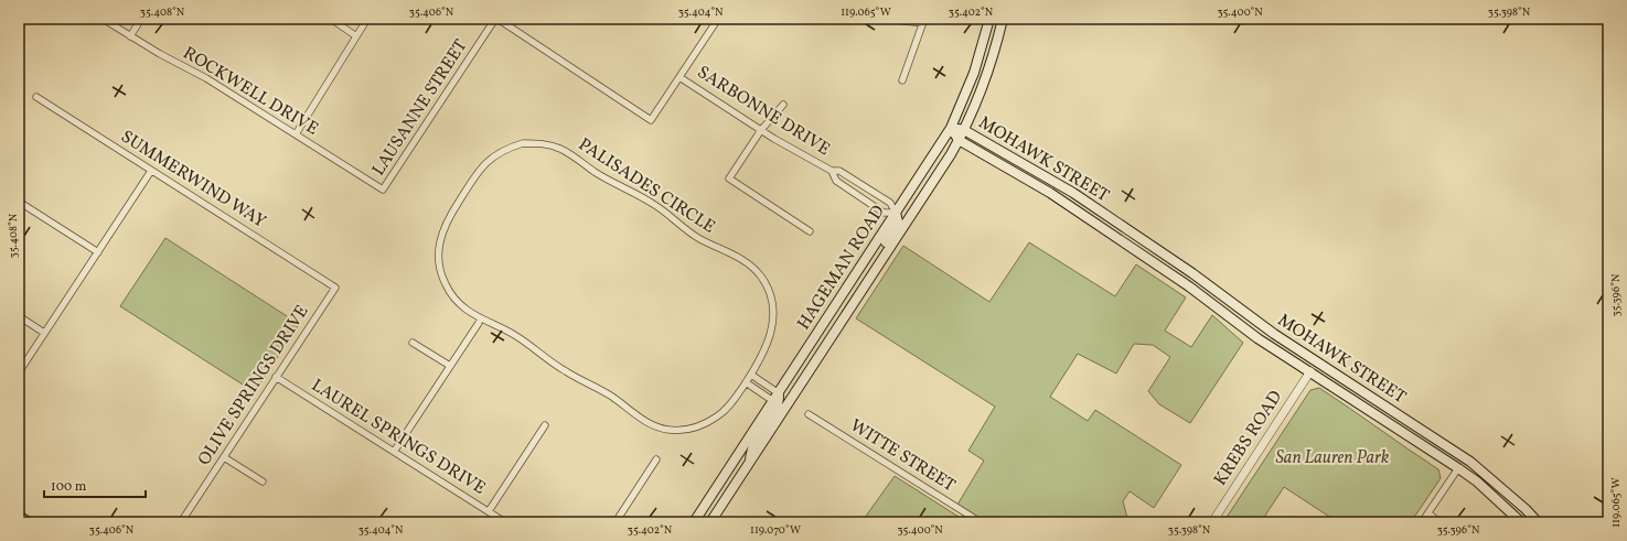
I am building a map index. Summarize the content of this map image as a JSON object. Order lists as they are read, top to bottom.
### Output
{
  "streets": {
    "main road": ["MOHAWK STREET", "HAGEMAN ROAD"],
    "street": [
      "ROCKWELL DRIVE",
      "LAUSANNE STREET",
      "SARBONNE DRIVE",
      "SUMMERWIND WAY",
      "PALISADES CIRCLE",
      "OLIVE SPRINGS DRIVE",
      "LAUREL SPRINGS DRIVE",
      "KREBS ROAD",
      "WITTE STREET"
    ]
  },
  "crossings": [
    ["ROCKWELL DRIVE", "LAUSANNE STREET"],
    ["SARBONNE DRIVE", "HAGEMAN ROAD"],
    ["MOHAWK STREET", "HAGEMAN ROAD"],
    ["MOHAWK STREET", "KREBS ROAD"],
    ["SUMMERWIND WAY", "OLIVE SPRINGS DRIVE"],
    ["OLIVE SPRINGS DRIVE", "LAUREL SPRINGS DRIVE"]
  ],
  "parks": ["San Lauren Park"],
  "scale_bar": "100 m",
  "coordinates": [
    "35.408°N",
    "35.406°N",
    "35.404°N",
    "119.065°W",
    "35.402°N",
    "35.400°N",
    "35.398°N",
    "35.396°N",
    "119.070°W"
  ]
}
